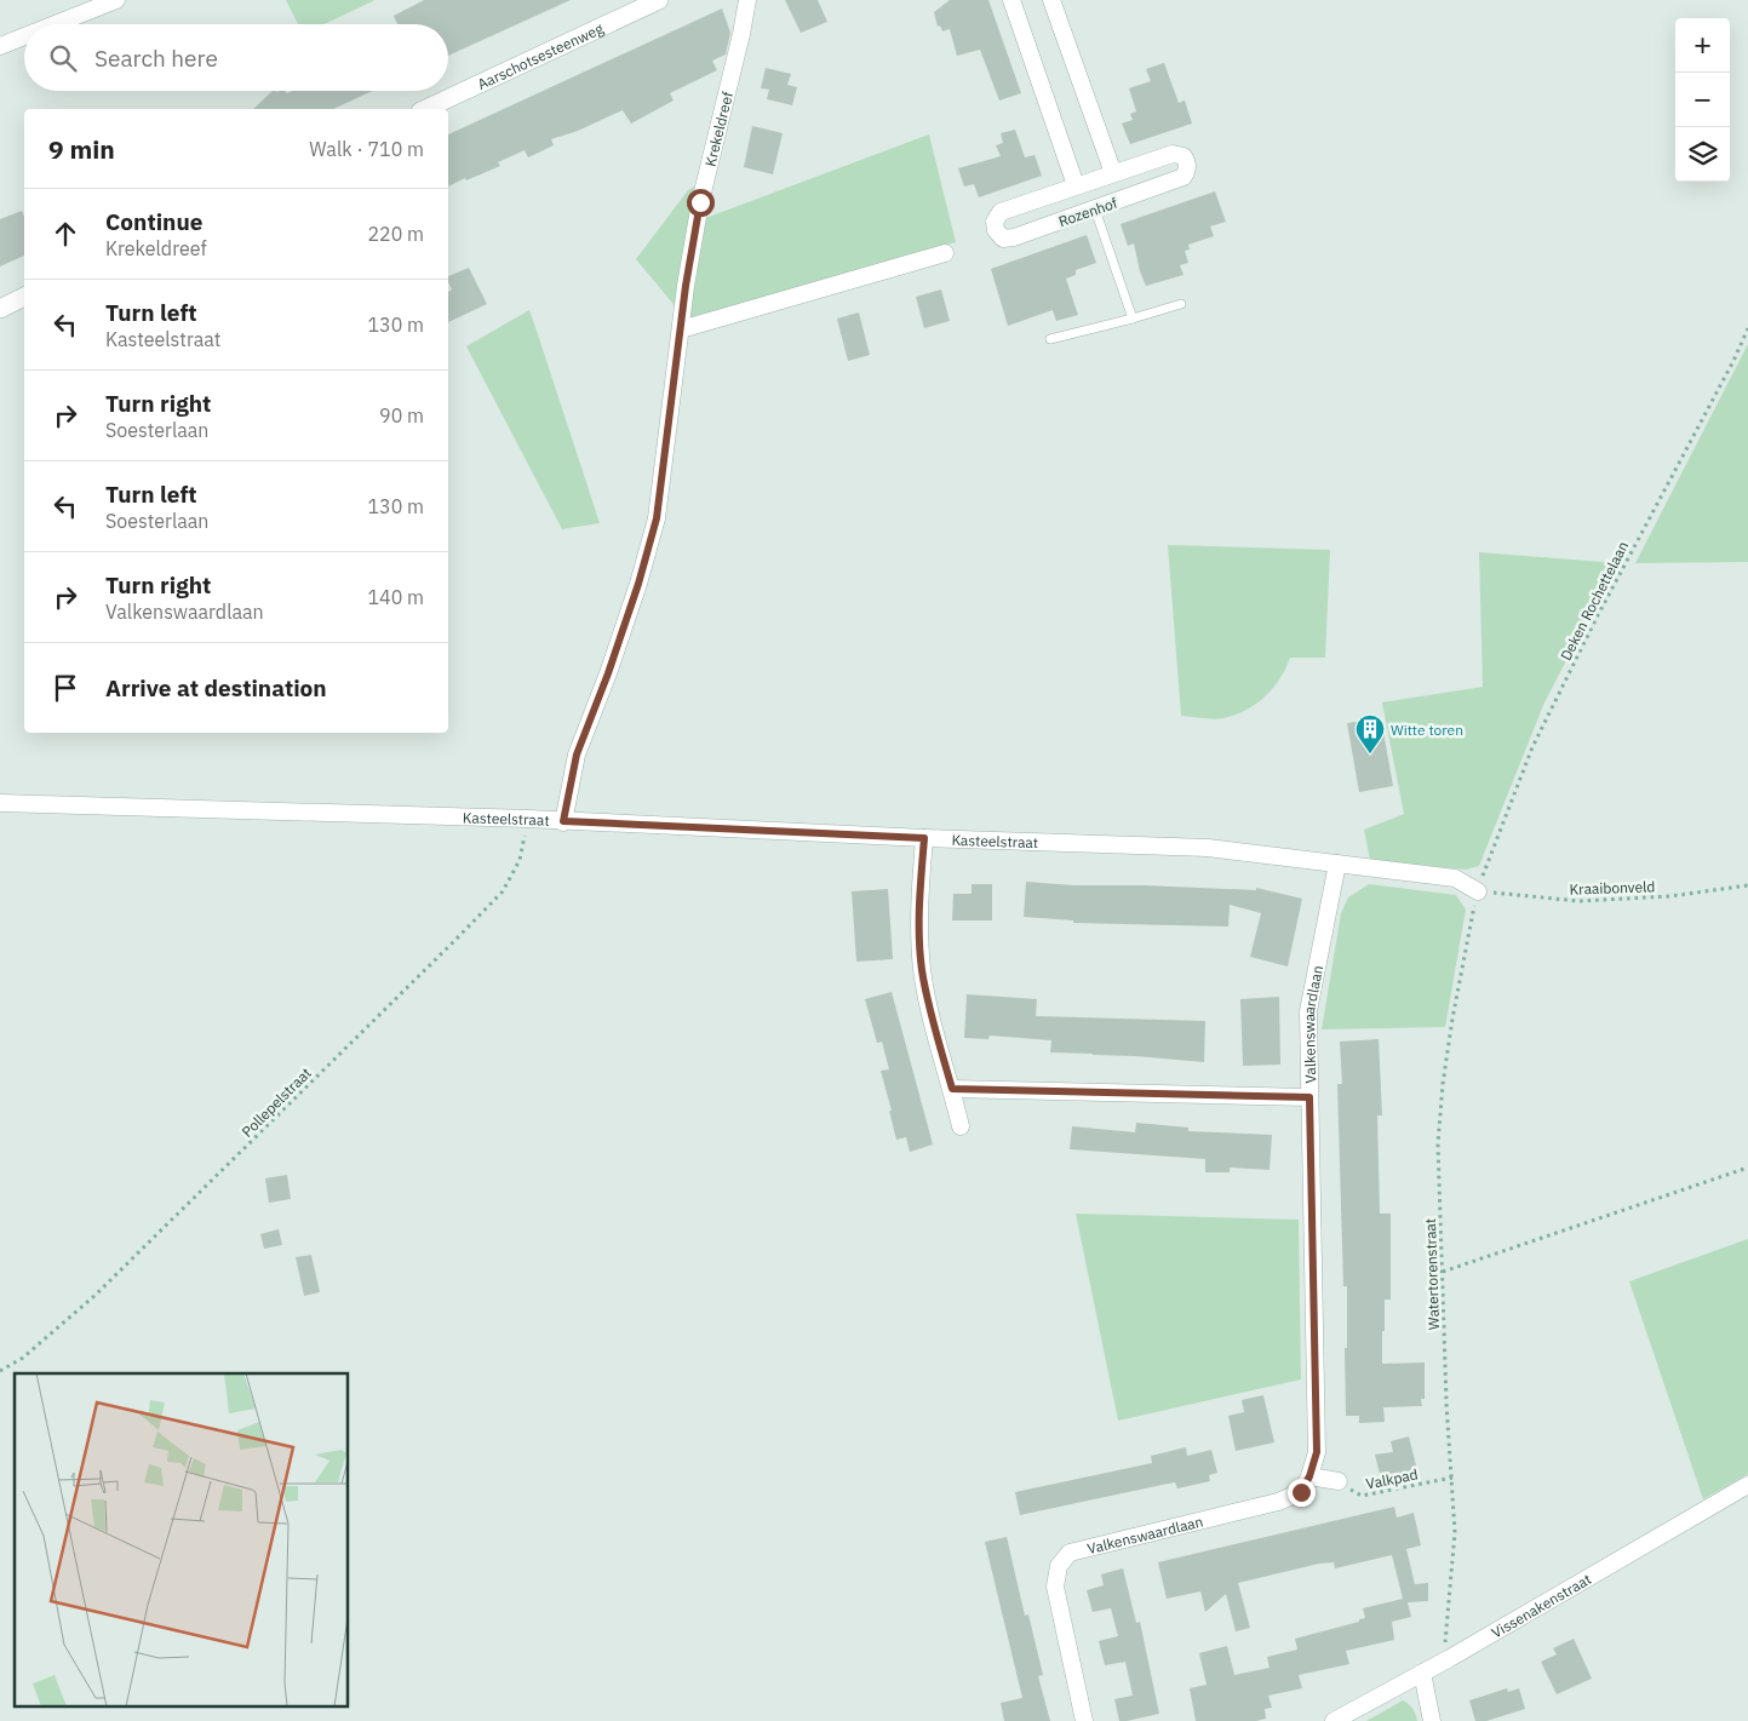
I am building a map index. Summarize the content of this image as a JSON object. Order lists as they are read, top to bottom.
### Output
{
  "streets": {
    "main road": ["Aarschotsesteenweg"],
    "street": [
      "Krekeldreef",
      "Rozenhof",
      "Kasteelstraat",
      "Valkenswaardlaan",
      "Vissenakenstraat"
    ],
    "path": [
      "Deken Rochettelaan",
      "Kraaibonveld",
      "Pollepelstraat",
      "Watertorenstraat",
      "Valkpad"
    ]
  },
  "crossings": [
    ["Krekeldreef", "Kasteelstraat"],
    ["Deken Rochettelaan", "Kasteelstraat"],
    ["Deken Rochettelaan", "Kraaibonveld"],
    ["Deken Rochettelaan", "Watertorenstraat"],
    ["Kasteelstraat", "Kraaibonveld"],
    ["Kasteelstraat", "Valkenswaardlaan"],
    ["Kasteelstraat", "Pollepelstraat"],
    ["Kasteelstraat", "Watertorenstraat"],
    ["Kraaibonveld", "Watertorenstraat"],
    ["Watertorenstraat", "Valkpad"],
    ["Watertorenstraat", "Vissenakenstraat"]
  ],
  "places": {
    "building": ["Witte toren"]
  },
  "page": {
    "map_buttons": ["+", "−"],
    "search": "Search here",
    "heading": ["9 min", "Walk · 710 m"],
    "list": [
      ["Continue", "Krekeldreef", "220 m"],
      ["Turn left", "Kasteelstraat", "130 m"],
      ["Turn right", "Soesterlaan", "90 m"],
      ["Turn left", "Soesterlaan", "130 m"],
      ["Turn right", "Valkenswaardlaan", "140 m"],
      "Arrive at destination"
    ]
  }
}
